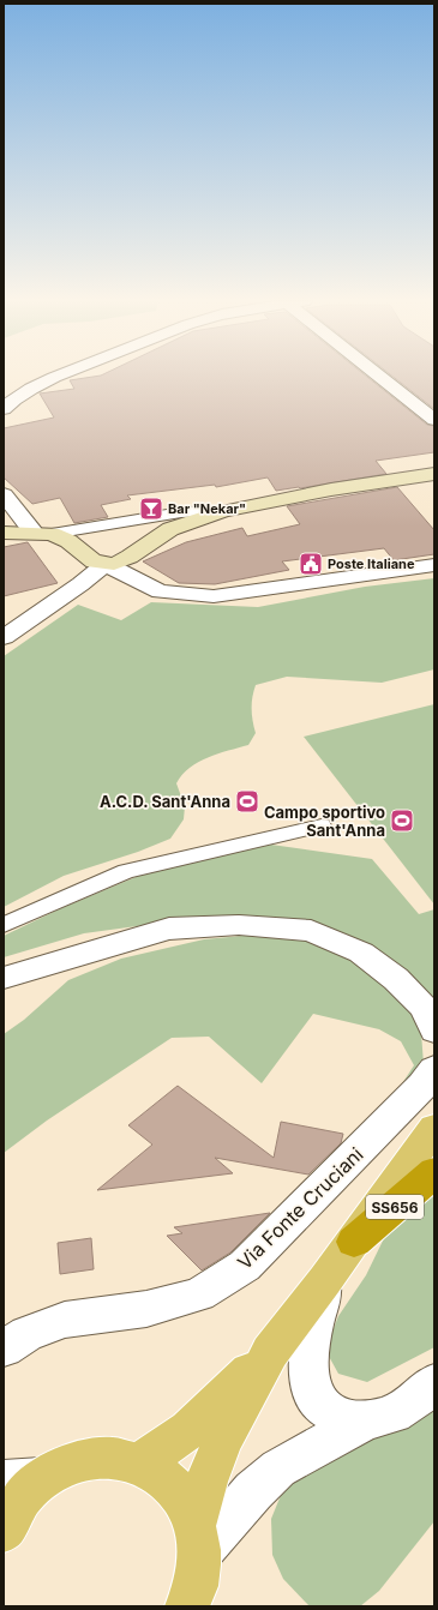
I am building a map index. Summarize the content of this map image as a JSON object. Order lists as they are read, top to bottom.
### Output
{
  "streets": {
    "highway": ["SS656"],
    "street": ["Via Fonte Cruciani"]
  },
  "places": {
    "bar": ["Bar \"Nekar\""],
    "public building": ["Poste Italiane"],
    "sports": ["A.C.D. Sant'Anna", "Campo sportivo Sant'Anna"]
  }
}
